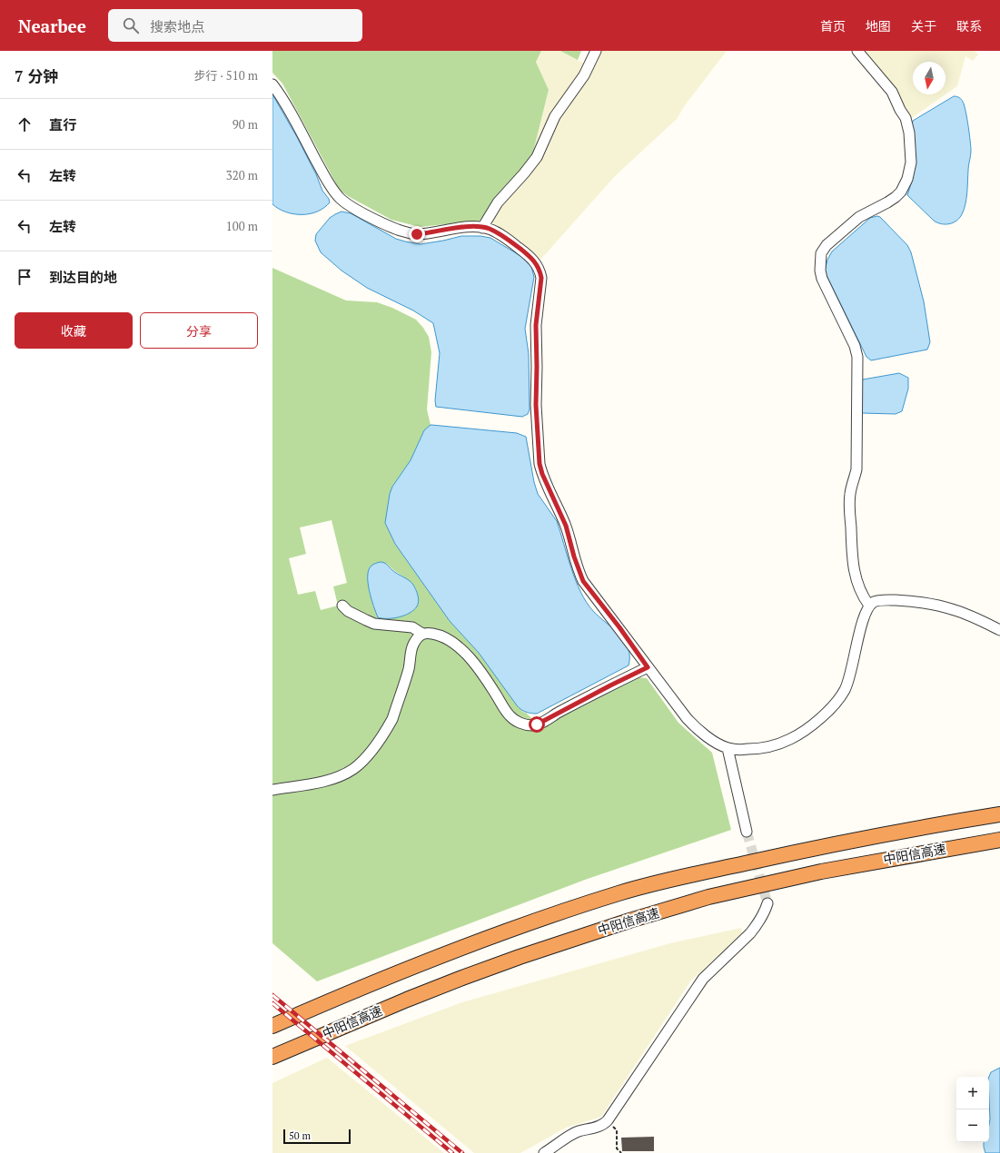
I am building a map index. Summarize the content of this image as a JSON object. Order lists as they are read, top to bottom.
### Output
{
  "streets": {
    "highway": ["中阳信高速"]
  },
  "scale_bar": "50 m",
  "north": "bottom",
  "page": {
    "header": "Nearbee",
    "search": "搜索地点",
    "nav": [
      "首页",
      "地图",
      "关于",
      "联系"
    ],
    "heading": ["7 分钟", "步行 · 510 m"],
    "list": [
      ["直行", "90 m"],
      ["左转", "320 m"],
      ["左转", "100 m"],
      "到达目的地"
    ],
    "buttons": ["收藏", "分享"],
    "map_buttons": ["+", "−"],
    "scale": "50 m"
  }
}
